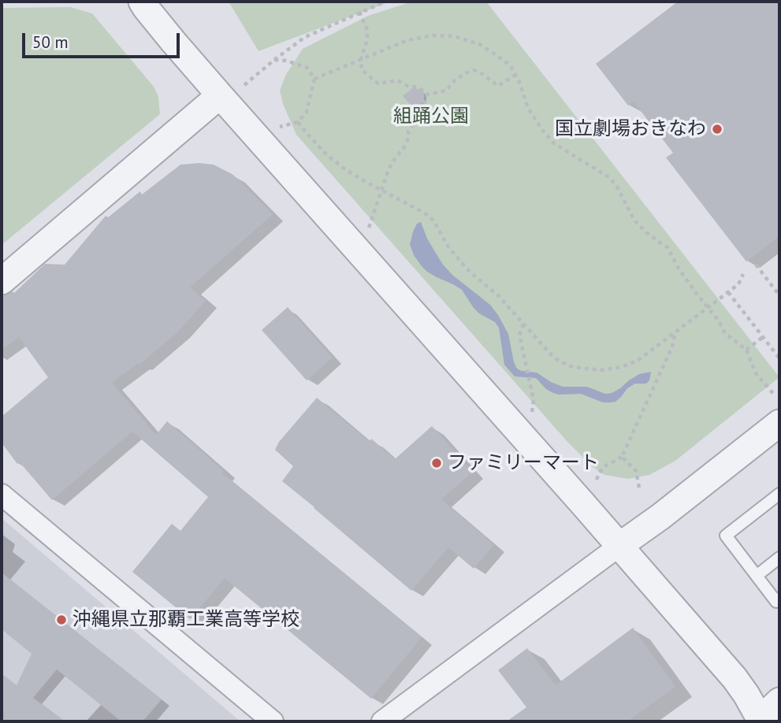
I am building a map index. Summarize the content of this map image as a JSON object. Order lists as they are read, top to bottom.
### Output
{
  "parks": ["組踊公園"],
  "places": ["国立劇場おきなわ", "ファミリーマート", "沖縄県立那覇工業高等学校"],
  "scale_bar": "50 m"
}
